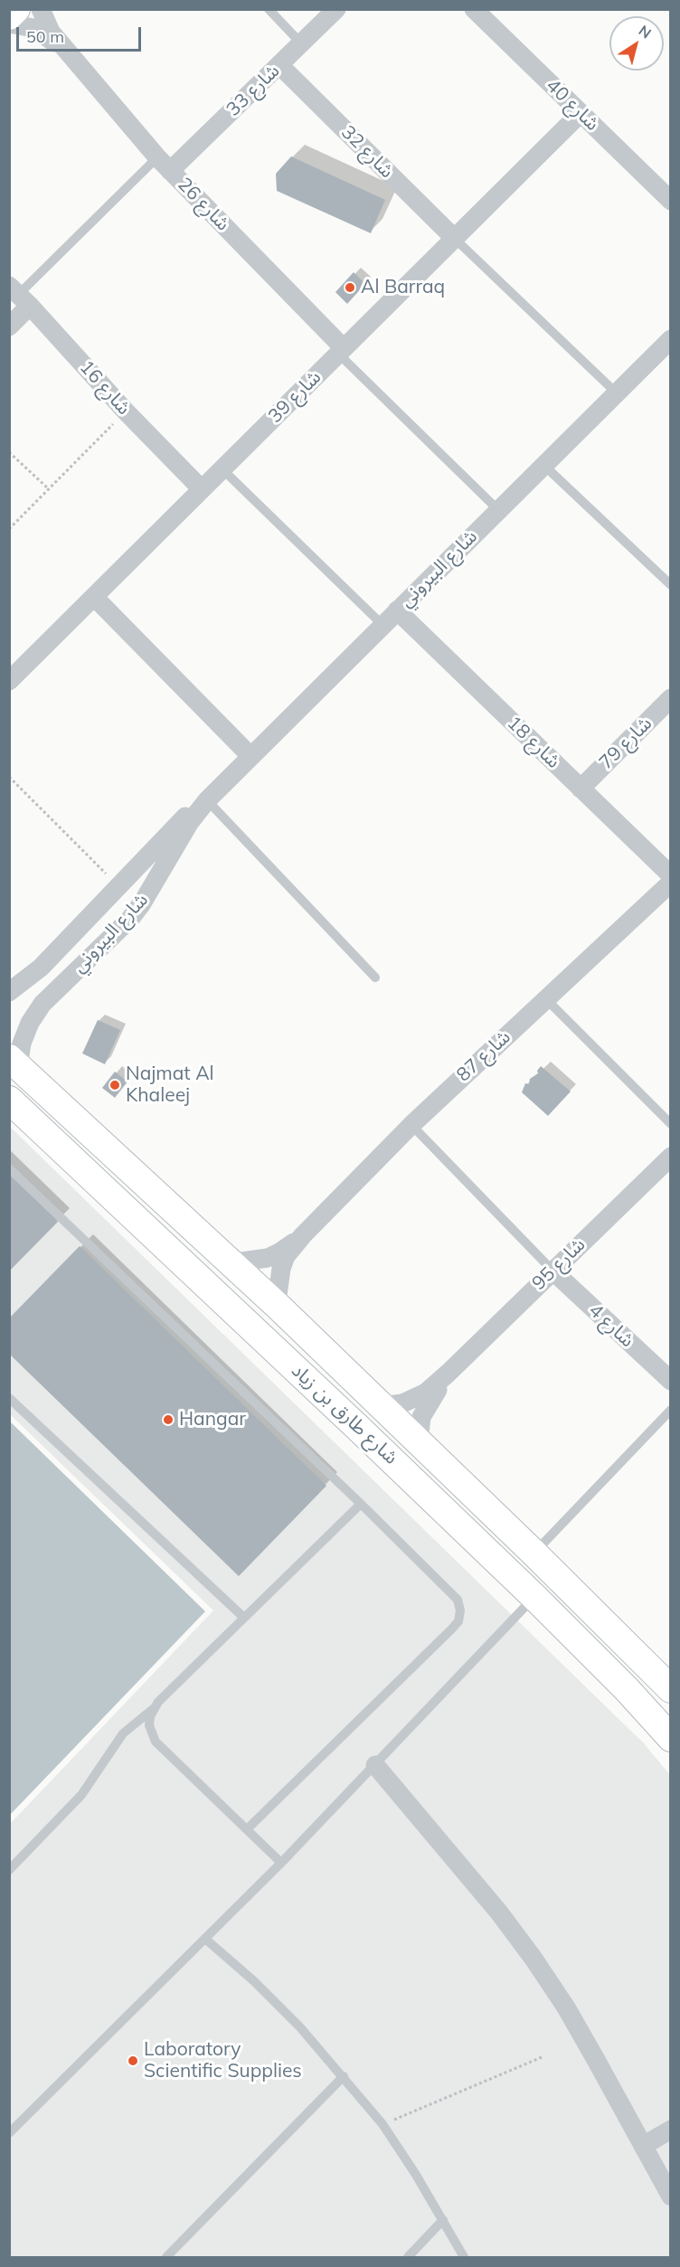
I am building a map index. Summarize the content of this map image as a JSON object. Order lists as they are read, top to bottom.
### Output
{
  "streets": {
    "main road": ["شارع طارق بن زياد"],
    "street": [
      "شارع 33",
      "شارع 40",
      "شارع 32",
      "شارع 26",
      "شارع 16",
      "شارع 39",
      "شارع البيروني",
      "شارع 18",
      "شارع 79",
      "شارع 87",
      "شارع 95",
      "شارع 4"
    ]
  },
  "crossings": [
    ["شارع 33", "شارع 32"],
    ["شارع 33", "شارع 26"],
    ["شارع 40", "شارع 39"],
    ["شارع 32", "شارع 39"],
    ["شارع 26", "شارع 39"],
    ["شارع 16", "شارع 39"],
    ["شارع البيروني", "شارع 18"],
    ["شارع البيروني", "شارع طارق بن زياد"],
    ["شارع 18", "شارع 79"],
    ["شارع 87", "شارع طارق بن زياد"],
    ["شارع 95", "شارع 4"],
    ["شارع 95", "شارع طارق بن زياد"]
  ],
  "places": [
    "Al Barraq",
    "Najmat Al Khaleej",
    "Hangar",
    "Laboratory Scientific Supplies"
  ],
  "scale_bar": "50 m",
  "north": "top right"
}
